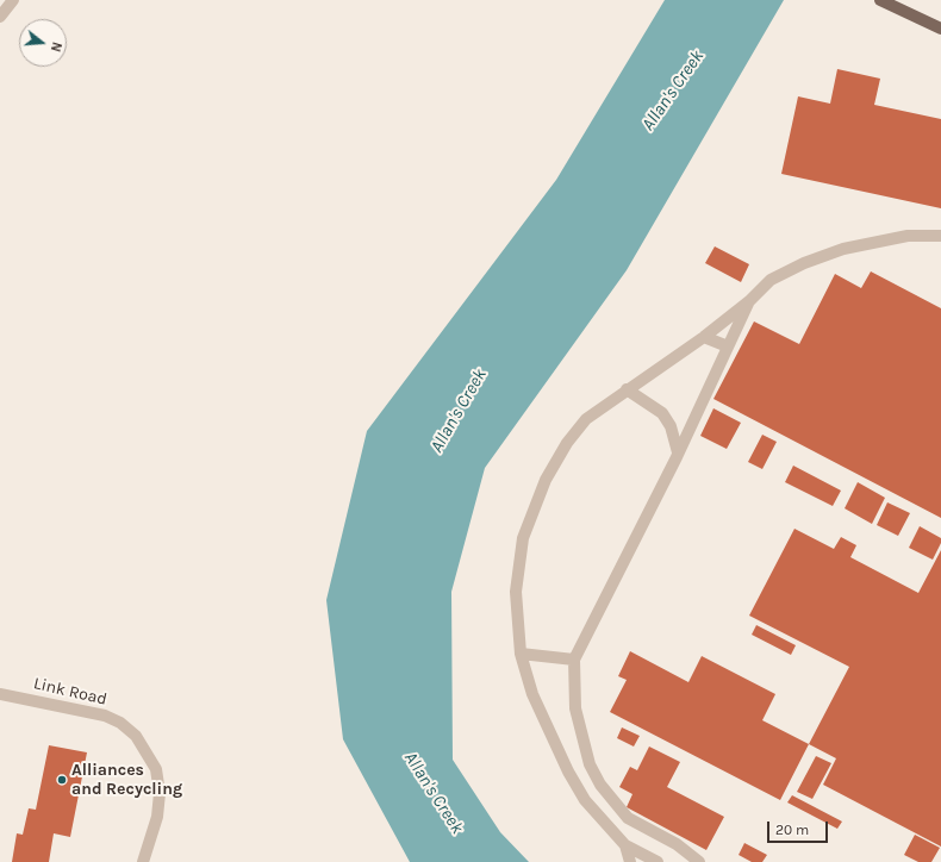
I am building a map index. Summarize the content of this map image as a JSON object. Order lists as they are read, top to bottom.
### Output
{
  "streets": {
    "street": ["Link Road"]
  },
  "water": ["Allan's Creek"],
  "places": ["Alliances and Recycling"],
  "scale_bar": "20 m",
  "north": "right"
}
